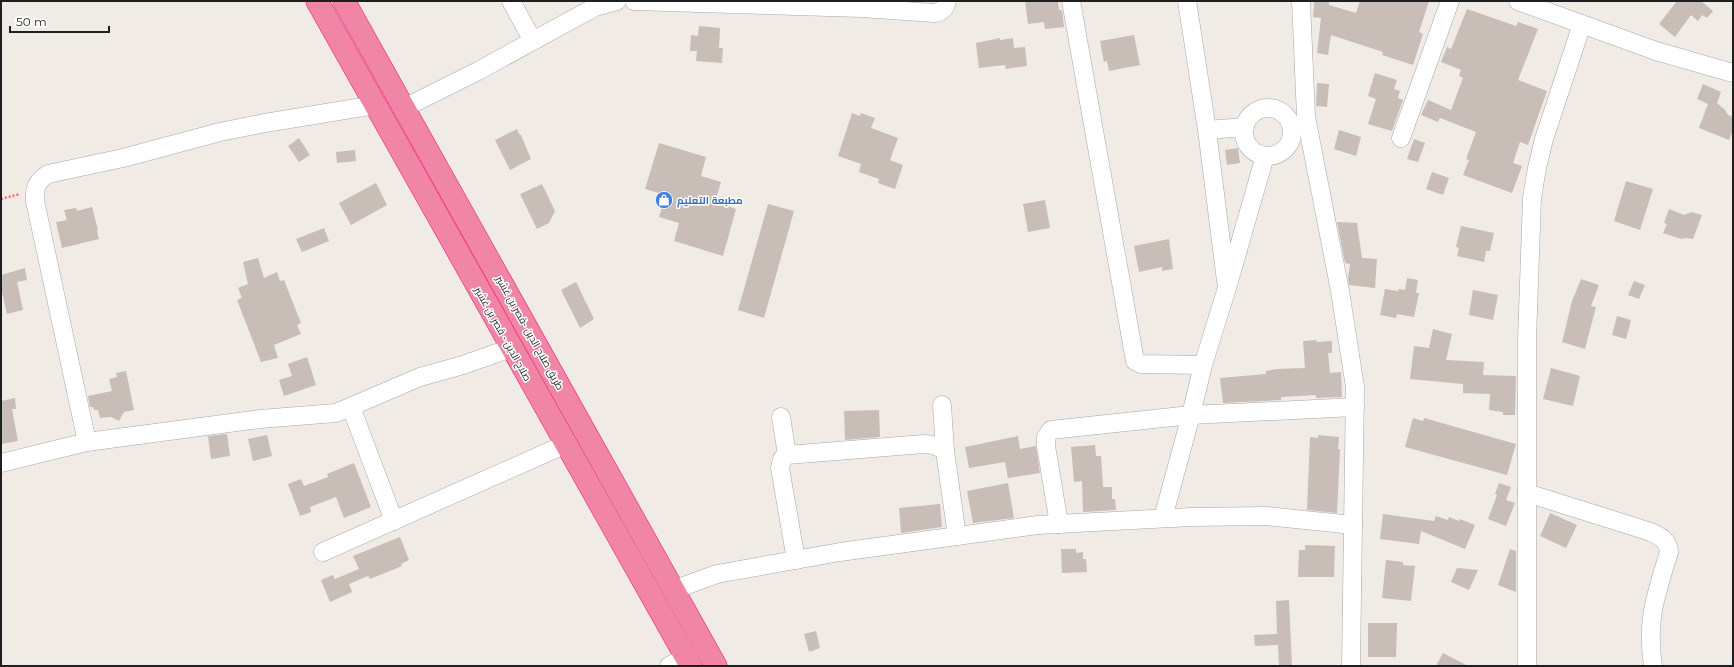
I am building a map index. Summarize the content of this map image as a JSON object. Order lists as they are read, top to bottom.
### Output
{
  "streets": {
    "highway": ["طريق صلاح الدين -قصر بن غشير", "صلاح الدين - قصر بن غشير"]
  },
  "places": {
    "shop": ["مطبعة التعليم"]
  },
  "scale_bar": "50 m"
}
